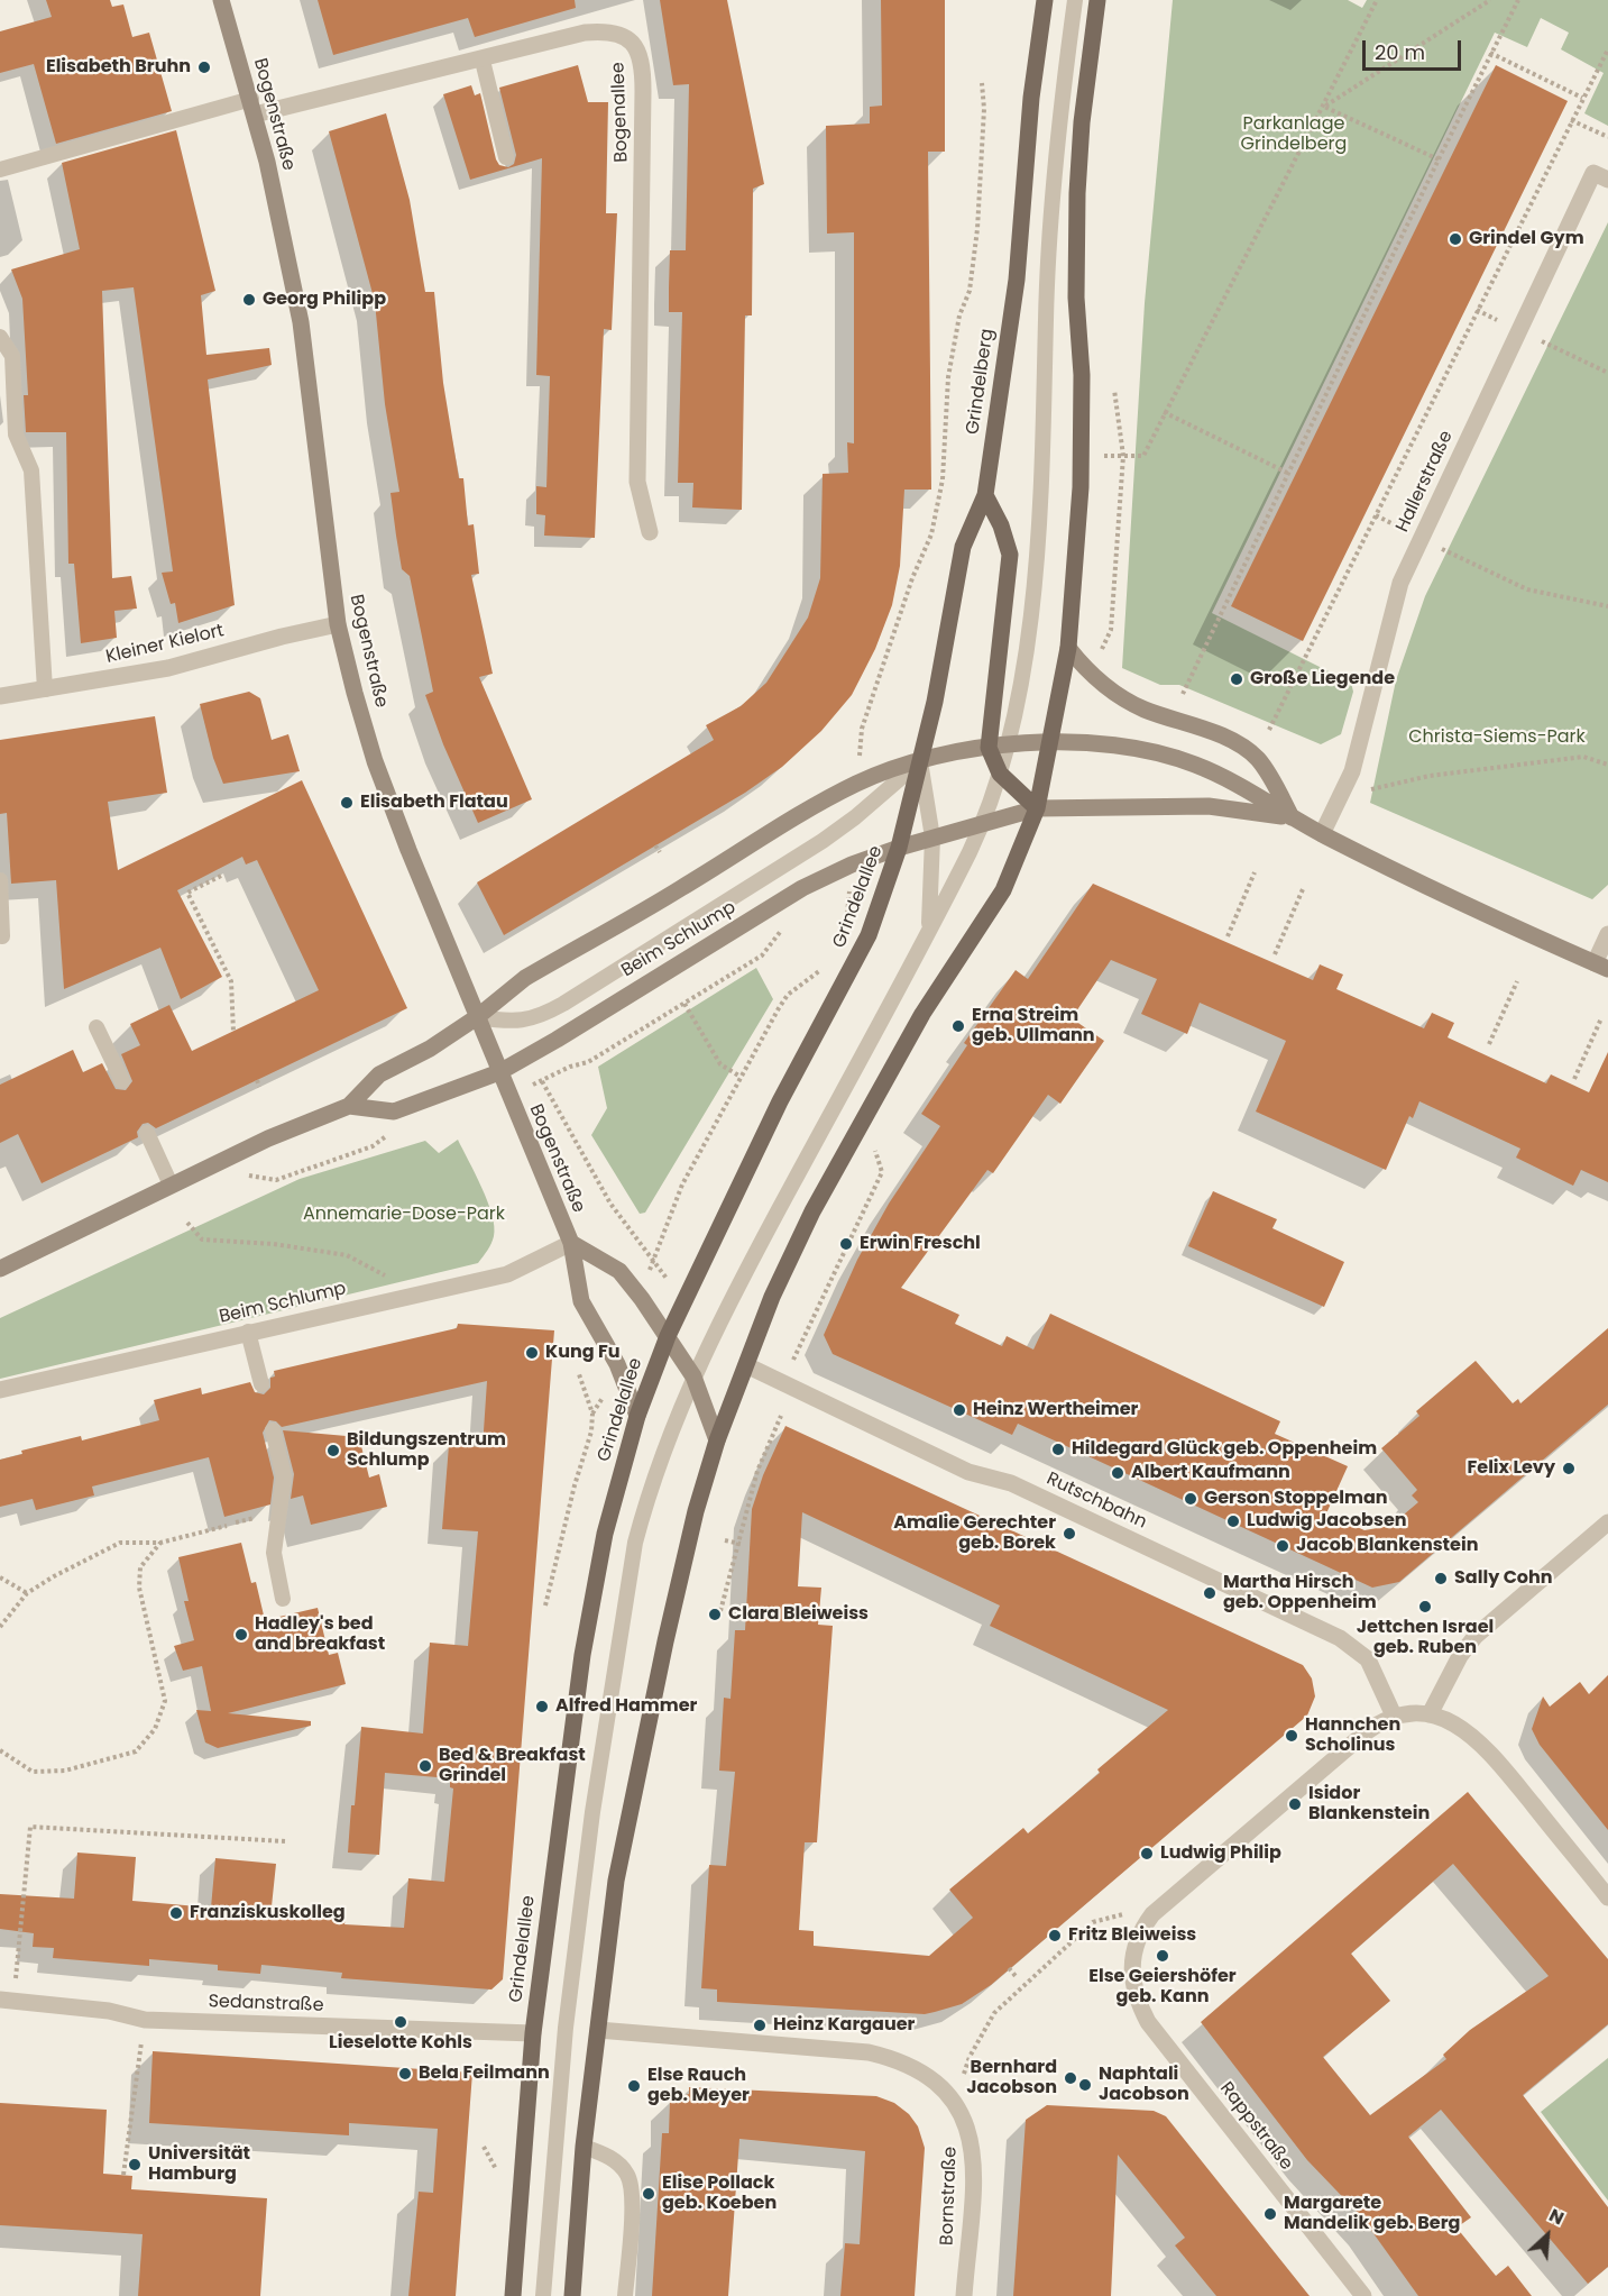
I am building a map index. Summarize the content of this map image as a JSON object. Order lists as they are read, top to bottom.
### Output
{
  "streets": {
    "main road": [
      "Bogenstraße",
      "Grindelberg",
      "Grindelallee",
      "Beim Schlump"
    ],
    "street": [
      "Bogenallee",
      "Hallerstraße",
      "Kleiner Kielort",
      "Rutschbahn",
      "Sedanstraße",
      "Rappstraße",
      "Bornstraße"
    ]
  },
  "crossings": [
    ["Bogenallee", "Bogenstraße"],
    ["Bogenstraße", "Kleiner Kielort"],
    ["Bogenstraße", "Grindelallee"],
    ["Bogenstraße", "Beim Schlump"],
    ["Grindelberg", "Grindelallee"],
    ["Grindelberg", "Beim Schlump"],
    ["Grindelallee", "Beim Schlump"],
    ["Grindelallee", "Sedanstraße"],
    ["Rutschbahn", "Rappstraße"]
  ],
  "parks": ["Parkanlage Grindelberg", "Christa-Siems-Park", "Annemarie-Dose-Park"],
  "places": [
    "Elisabeth Bruhn",
    "Grindel Gym",
    "Georg Philipp",
    "Große Liegende",
    "Elisabeth Flatau",
    "Erna Streim geb. Ullmann",
    "Erwin Freschl",
    "Kung Fu",
    "Heinz Wertheimer",
    "Hildegard Glück geb. Oppenheim",
    "Bildungszentrum Schlump",
    "Felix Levy",
    "Albert Kaufmann",
    "Gerson Stoppelman",
    "Ludwig Jacobsen",
    "Amalie Gerechter geb. Borek",
    "Jacob Blankenstein",
    "Sally Cohn",
    "Martha Hirsch geb. Oppenheim",
    "Jettchen Israel geb. Ruben",
    "Clara Bleiweiss",
    "Hadley's bed and breakfast",
    "Alfred Hammer",
    "Hannchen Scholinus",
    "Bed & Breakfast Grindel",
    "Isidor Blankenstein",
    "Ludwig Philip",
    "Franziskuskolleg",
    "Fritz Bleiweiss",
    "Else Geiershöfer geb. Kann",
    "Lieselotte Kohls",
    "Heinz Kargauer",
    "Bela Feilmann",
    "Bernhard Jacobson",
    "Naphtali Jacobson",
    "Else Rauch geb. Meyer",
    "Universität Hamburg",
    "Elise Pollack geb. Koeben",
    "Margarete Mandelik geb. Berg"
  ],
  "scale_bar": "20 m",
  "north": "top right"
}
